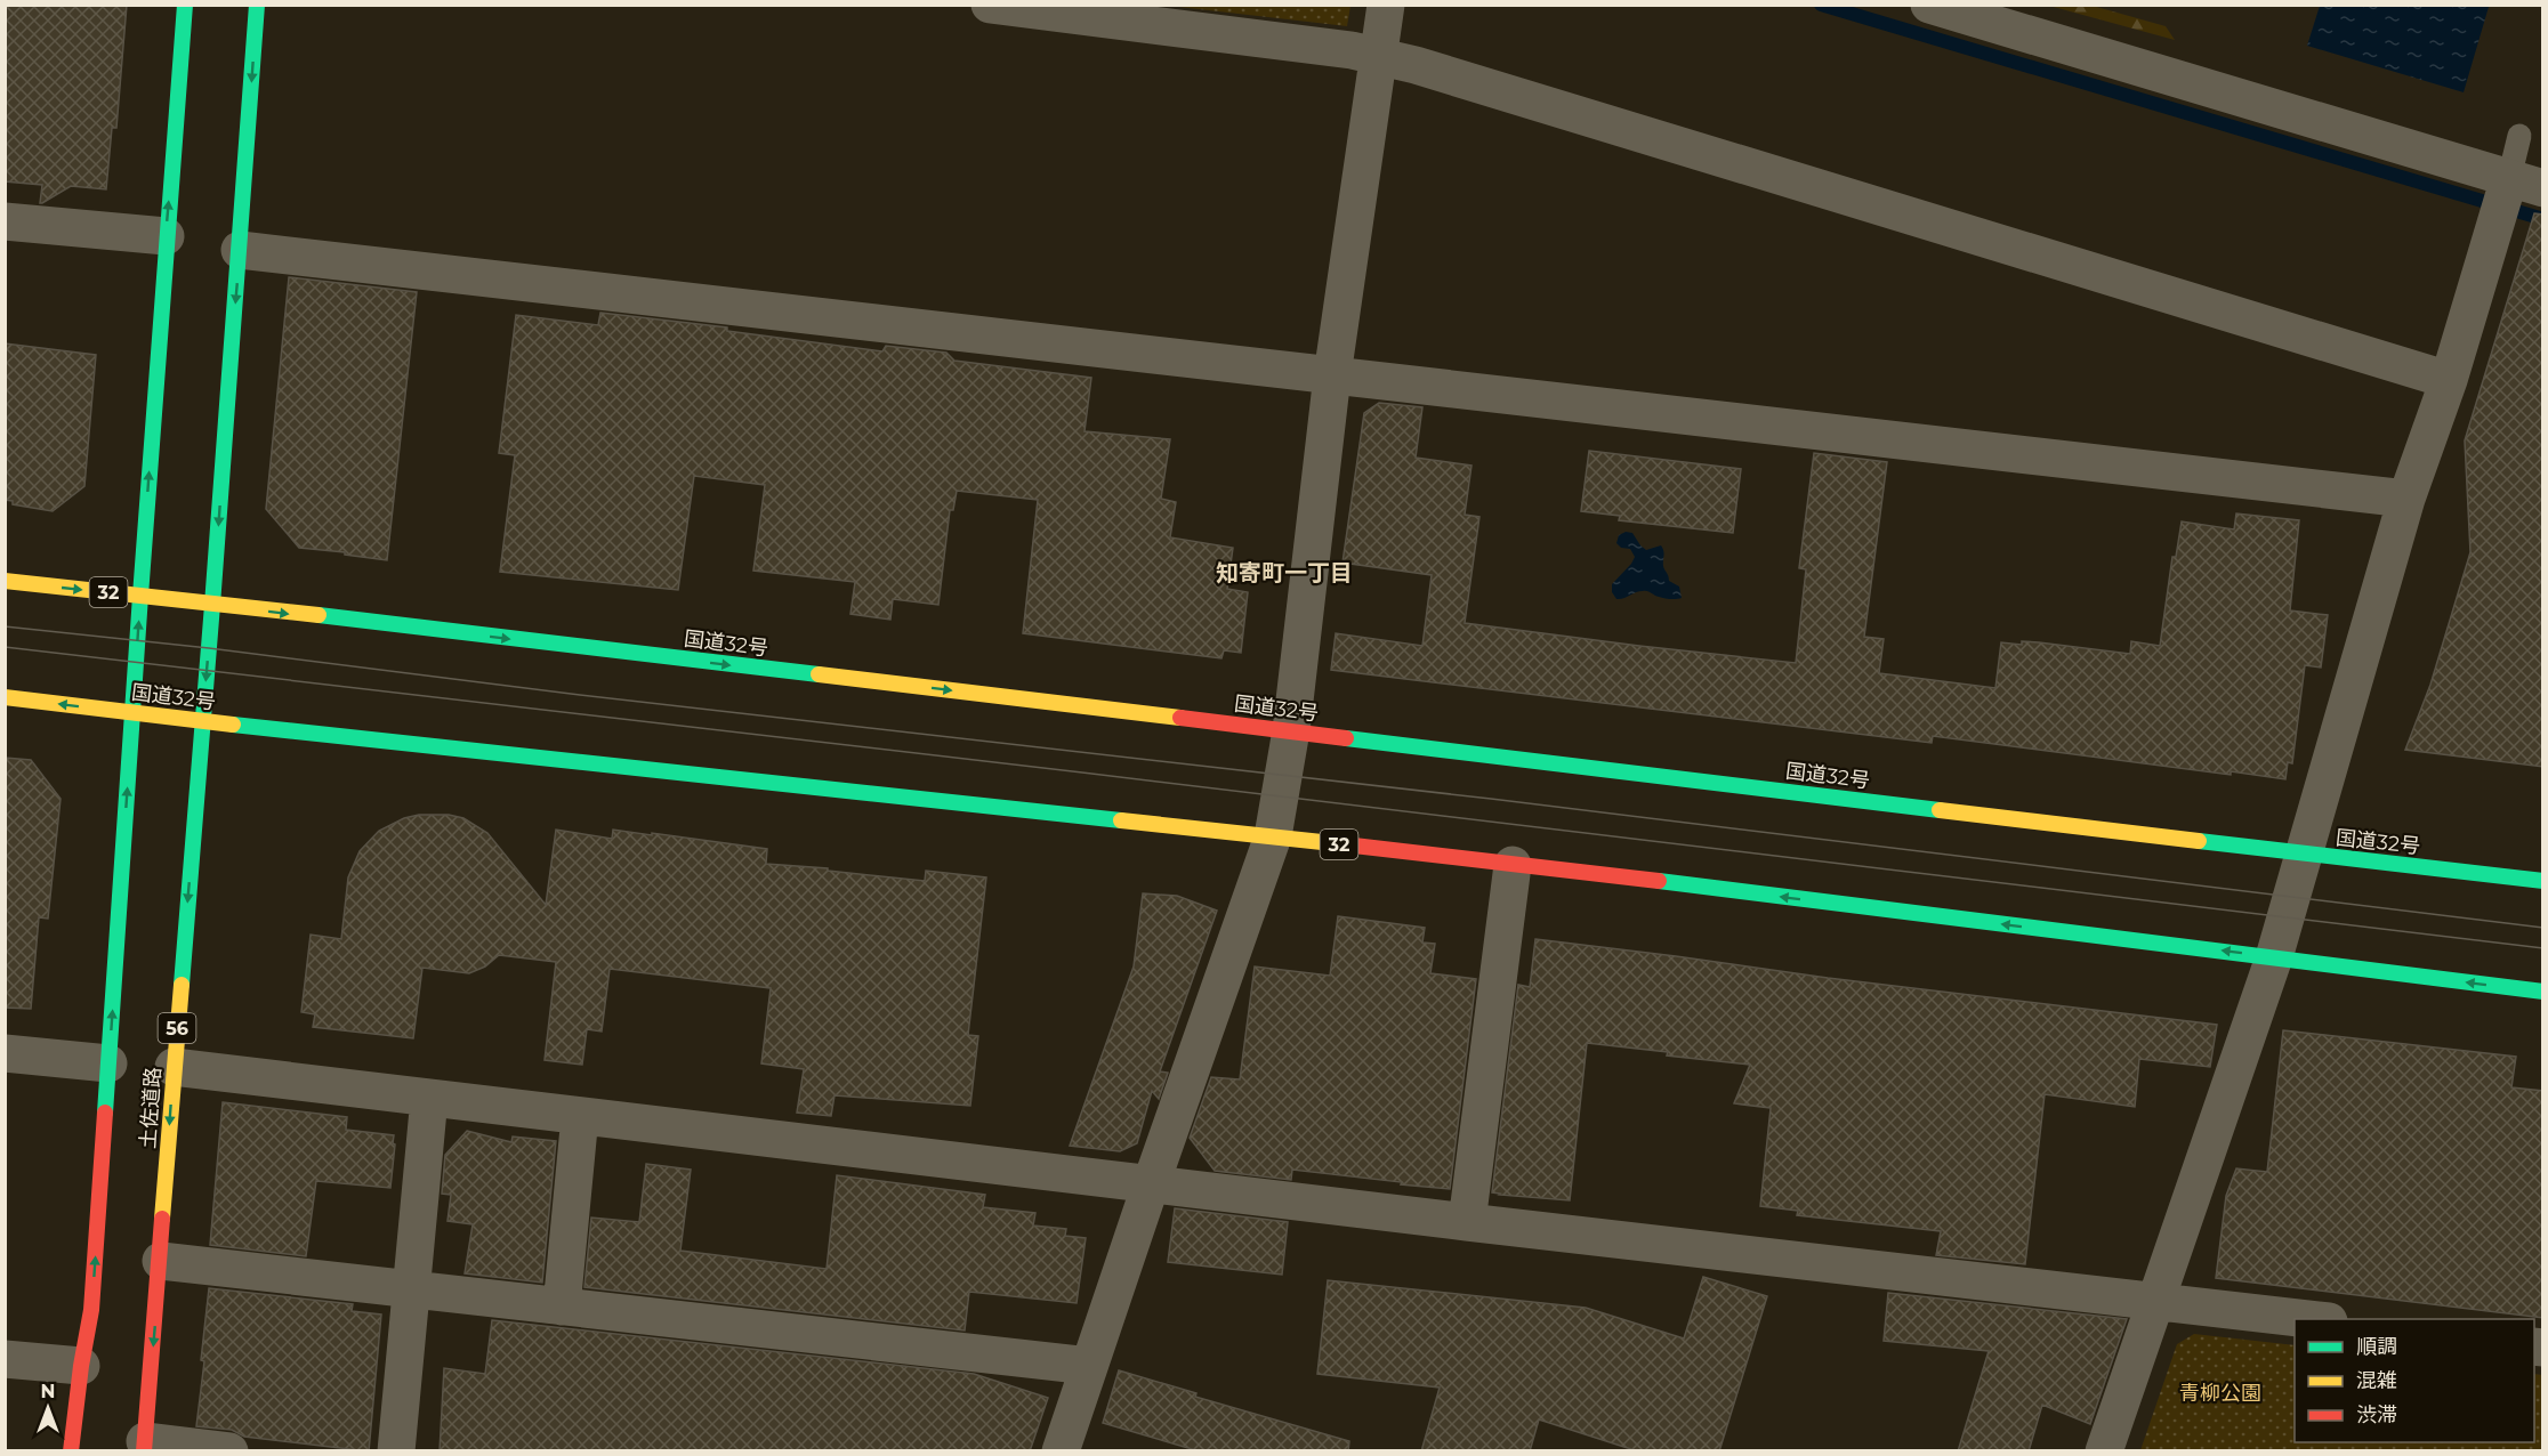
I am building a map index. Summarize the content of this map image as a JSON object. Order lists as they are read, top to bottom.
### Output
{
  "streets": {
    "main road": [
      "32",
      "国道32号",
      "56",
      "土佐道路"
    ]
  },
  "crossings": [
    ["国道32号", "土佐道路"]
  ],
  "districts": ["知寄町一丁目"],
  "parks": ["青柳公園"],
  "legend": ["順調", "混雑", "渋滞"],
  "north": "top"
}
